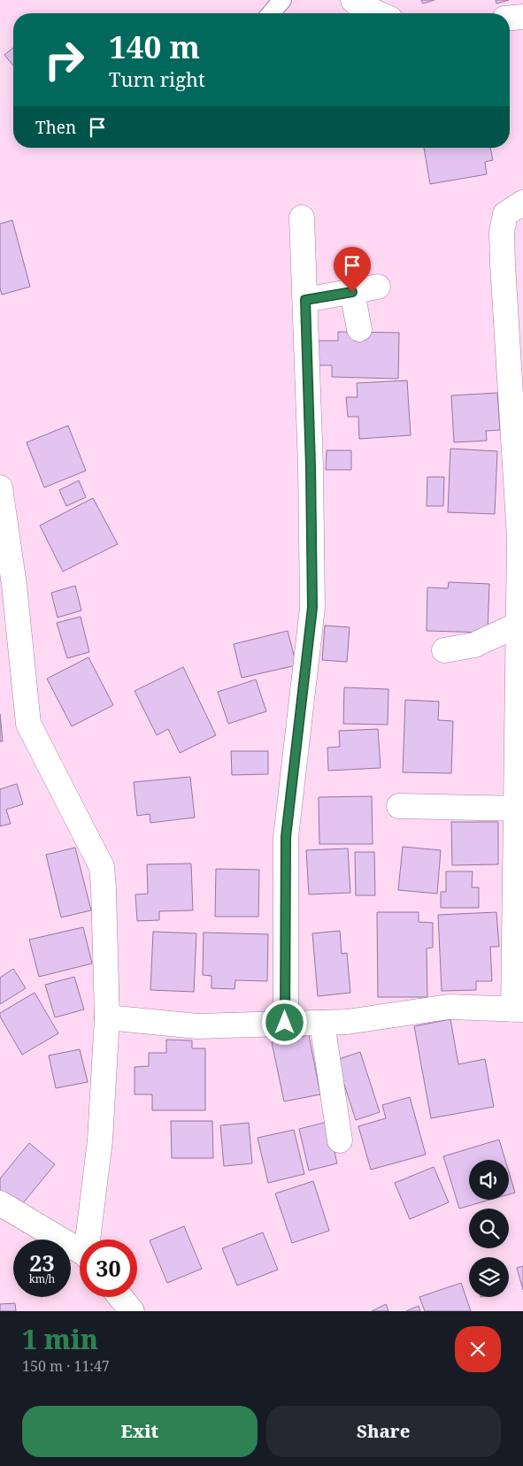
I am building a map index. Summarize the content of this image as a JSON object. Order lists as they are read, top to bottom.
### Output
{
  "page": {
    "turn": ["140 m", "Turn right"],
    "then": "Then",
    "speed": "23 km/h",
    "limit": "30",
    "heading": ["1 min", "150 m · 11:47"],
    "buttons": ["Exit", "Share"]
  }
}
